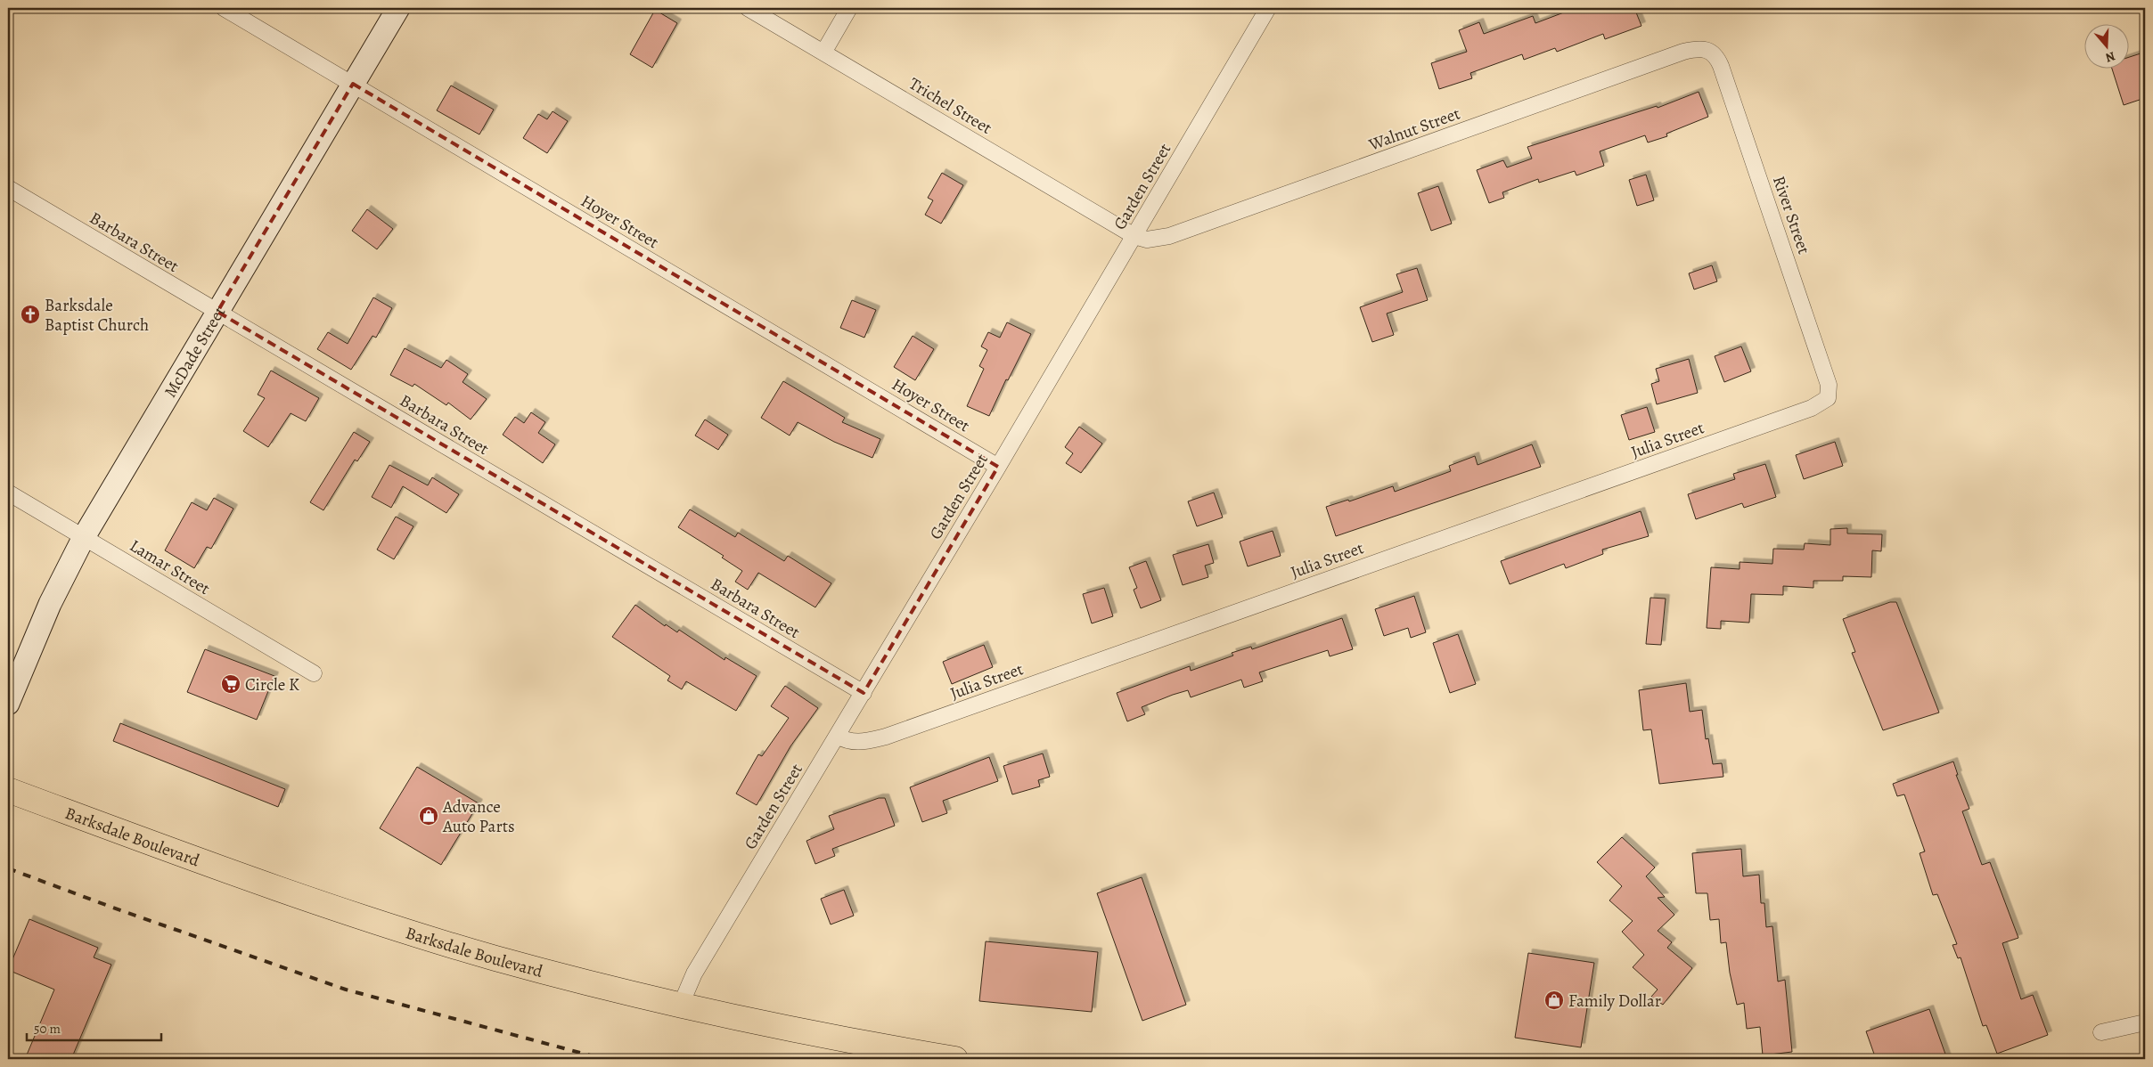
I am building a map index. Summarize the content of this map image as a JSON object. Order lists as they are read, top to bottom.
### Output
{
  "streets": {
    "main road": ["Barksdale Boulevard"],
    "street": [
      "Trichel Street",
      "Walnut Street",
      "Garden Street",
      "River Street",
      "Hoyer Street",
      "Barbara Street",
      "McDade Street",
      "Julia Street",
      "Lamar Street"
    ]
  },
  "crossings": [
    ["Trichel Street", "Walnut Street"],
    ["Trichel Street", "Garden Street"],
    ["Walnut Street", "Garden Street"],
    ["Walnut Street", "River Street"],
    ["Garden Street", "Hoyer Street"],
    ["Garden Street", "Barbara Street"],
    ["Garden Street", "Julia Street"],
    ["Garden Street", "Barksdale Boulevard"],
    ["River Street", "Julia Street"],
    ["Hoyer Street", "McDade Street"],
    ["Barbara Street", "McDade Street"],
    ["McDade Street", "Lamar Street"]
  ],
  "places": {
    "church": ["Barksdale Baptist Church"],
    "supermarket": ["Circle K"],
    "shop": ["Advance Auto Parts", "Family Dollar"]
  },
  "scale_bar": "50 m",
  "north": "bottom"
}
